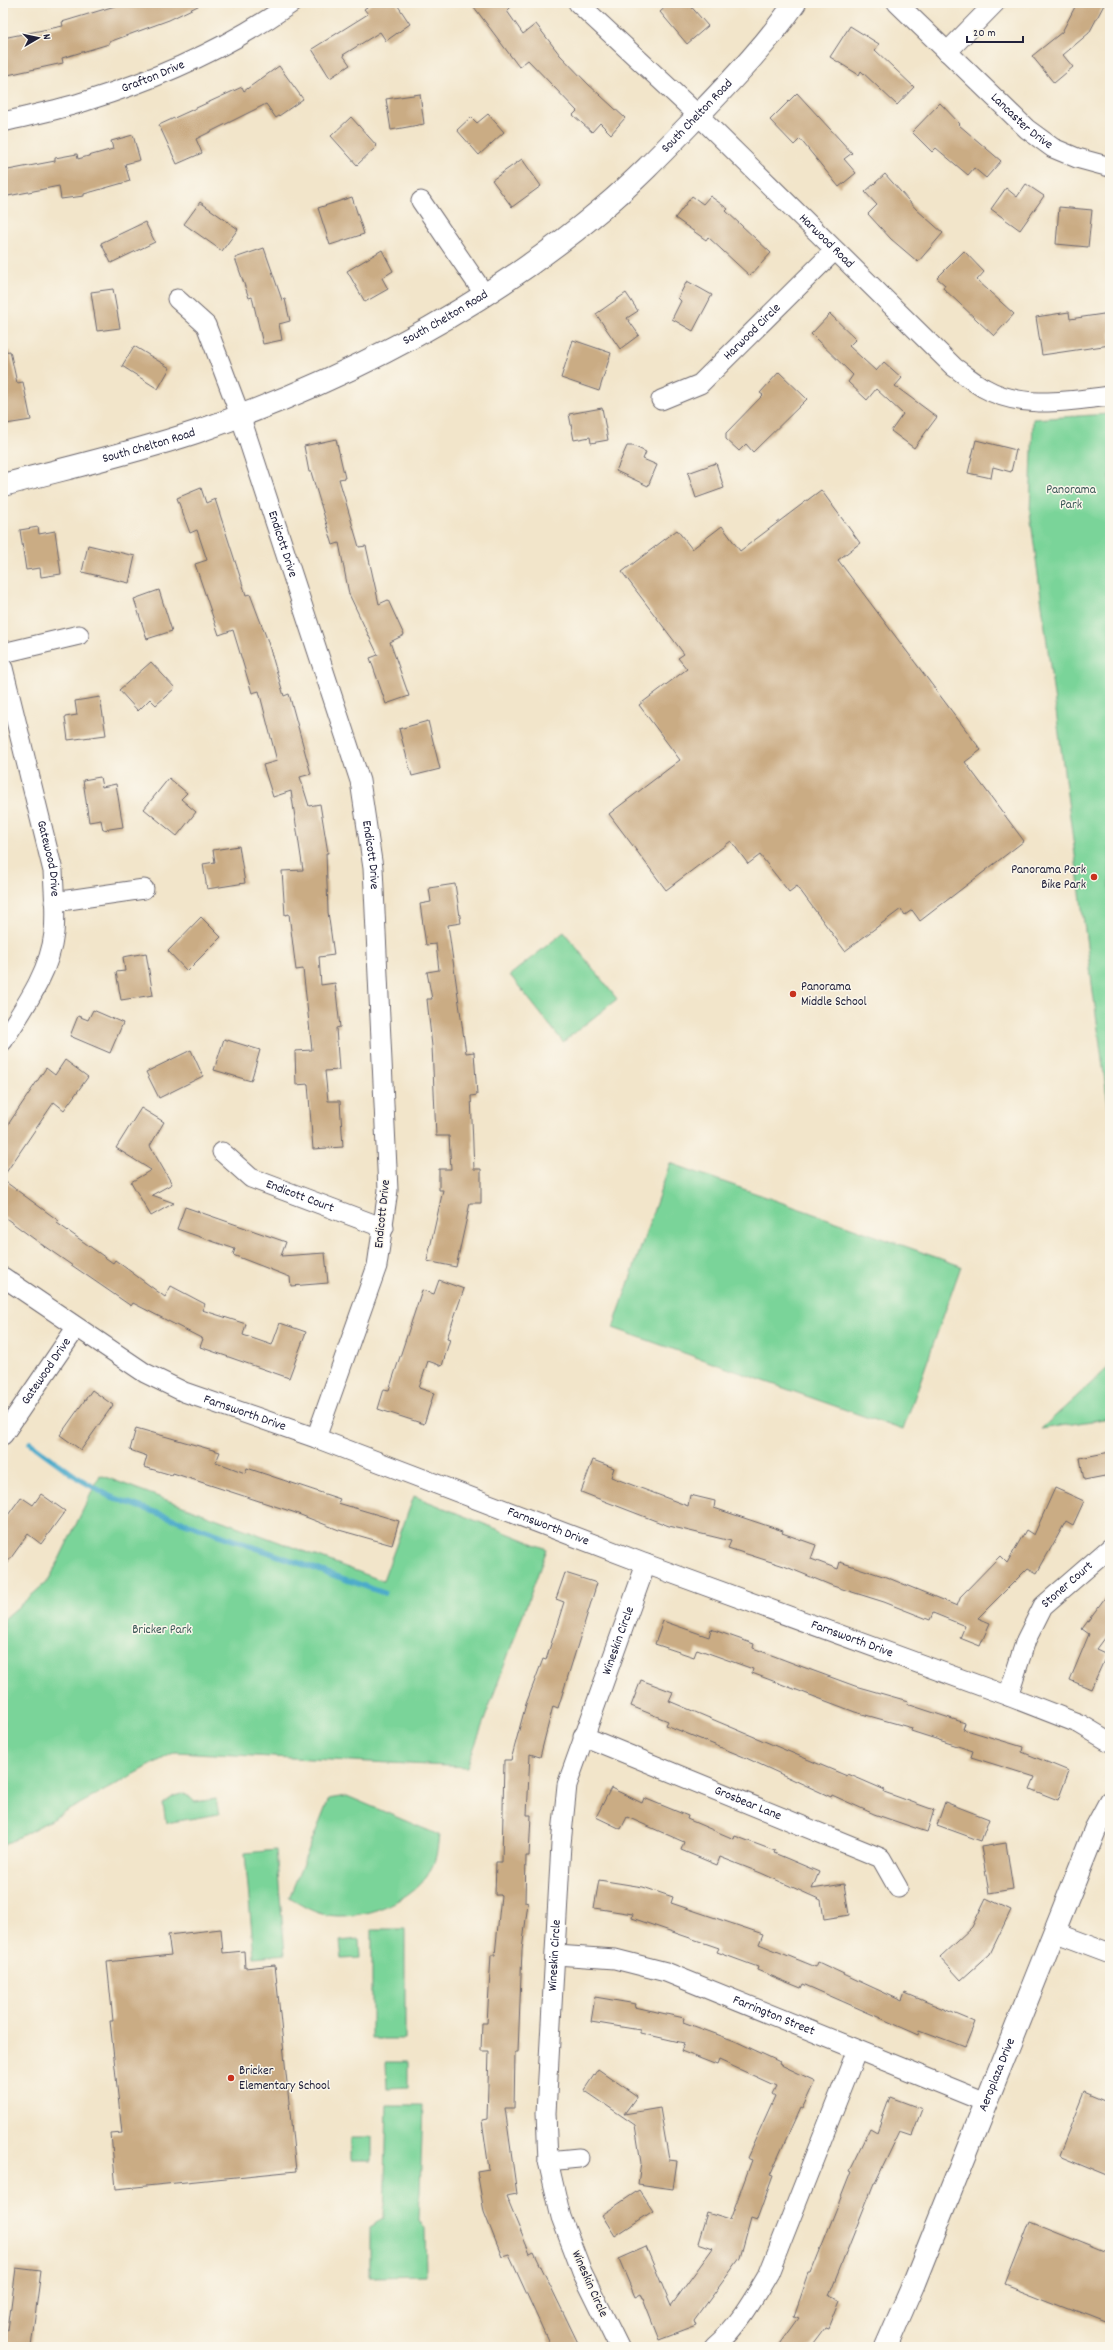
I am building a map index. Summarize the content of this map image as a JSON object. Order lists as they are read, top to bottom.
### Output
{
  "streets": {
    "main road": ["South Chelton Road", "Aeroplaza Drive"],
    "street": [
      "Grafton Drive",
      "Lancaster Drive",
      "Harwood Road",
      "Harwood Circle",
      "Endicott Drive",
      "Gatewood Drive",
      "Endicott Court",
      "Farnsworth Drive",
      "Stoner Court",
      "Wineskin Circle",
      "Grosbear Lane",
      "Farrington Street"
    ]
  },
  "crossings": [
    ["South Chelton Road", "Harwood Road"],
    ["South Chelton Road", "Endicott Drive"],
    ["Harwood Road", "Harwood Circle"],
    ["Endicott Drive", "Endicott Court"],
    ["Endicott Drive", "Farnsworth Drive"],
    ["Gatewood Drive", "Farnsworth Drive"],
    ["Farnsworth Drive", "Stoner Court"],
    ["Farnsworth Drive", "Wineskin Circle"],
    ["Wineskin Circle", "Grosbear Lane"],
    ["Wineskin Circle", "Farrington Street"],
    ["Farrington Street", "Aeroplaza Drive"]
  ],
  "parks": ["Panorama Park", "Bricker Park"],
  "places": ["Panorama Park Bike Park", "Panorama Middle School", "Bricker Elementary School"],
  "scale_bar": "20 m",
  "north": "right"
}
